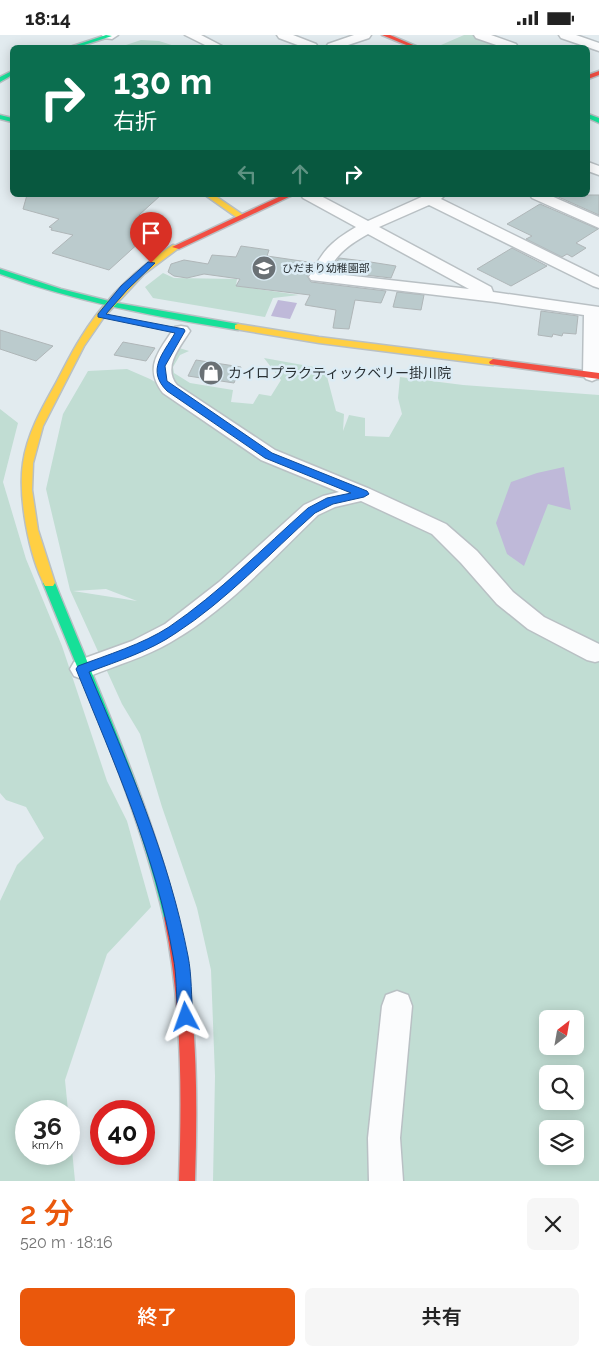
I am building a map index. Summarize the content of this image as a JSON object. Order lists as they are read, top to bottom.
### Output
{
  "places": {
    "school or university": ["ひだまり幼稚園部"],
    "shop": ["カイロプラクティックベリー掛川院"]
  },
  "north": "top right",
  "page": {
    "status": "18:14",
    "turn": ["130 m", "右折"],
    "speed": "36 km/h",
    "limit": "40",
    "heading": ["2 分", "520 m · 18:16"],
    "buttons": ["終了", "共有"]
  }
}
